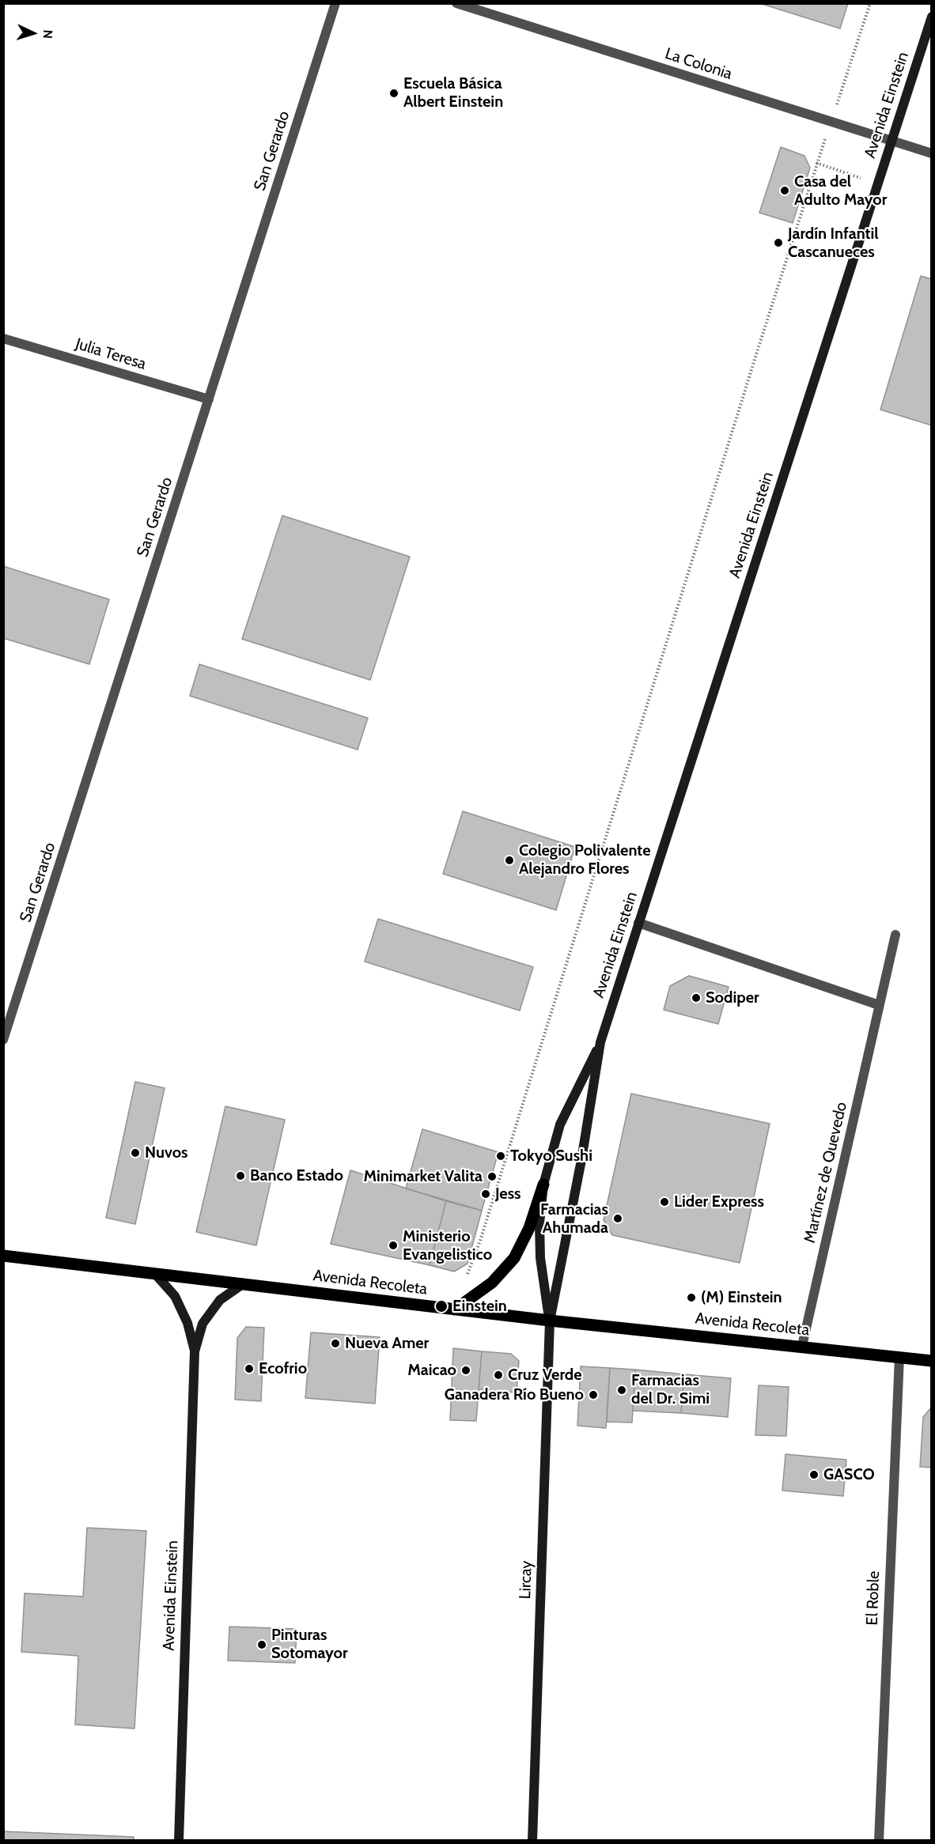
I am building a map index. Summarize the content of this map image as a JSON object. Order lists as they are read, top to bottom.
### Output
{
  "streets": {
    "main road": ["Avenida Einstein", "Avenida Recoleta", "Lircay"],
    "street": [
      "La Colonia",
      "San Gerardo",
      "Julia Teresa",
      "Martínez de Quevedo",
      "El Roble"
    ]
  },
  "crossings": [
    ["La Colonia", "Avenida Einstein"],
    ["Avenida Einstein", "Avenida Recoleta"],
    ["Avenida Einstein", "Lircay"],
    ["San Gerardo", "Julia Teresa"],
    ["Martínez de Quevedo", "Avenida Recoleta"],
    ["Avenida Recoleta", "Lircay"],
    ["Avenida Recoleta", "El Roble"]
  ],
  "places": [
    "Escuela Básica Albert Einstein",
    "Casa del Adulto Mayor",
    "Jardín Infantil Cascanueces",
    "Colegio Polivalente Alejandro Flores",
    "Sodiper",
    "Nuvos",
    "Tokyo Sushi",
    "Banco Estado",
    "Minimarket Valita",
    "Jess",
    "Lider Express",
    "Farmacias Ahumada",
    "Ministerio Evangelistico",
    "(M) Einstein",
    "Einstein",
    "Nueva Amer",
    "Ecofrio",
    "Maicao",
    "Cruz Verde",
    "Farmacias del Dr. Simi",
    "Ganadera Río Bueno",
    "GASCO",
    "Pinturas Sotomayor"
  ],
  "north": "right"
}
